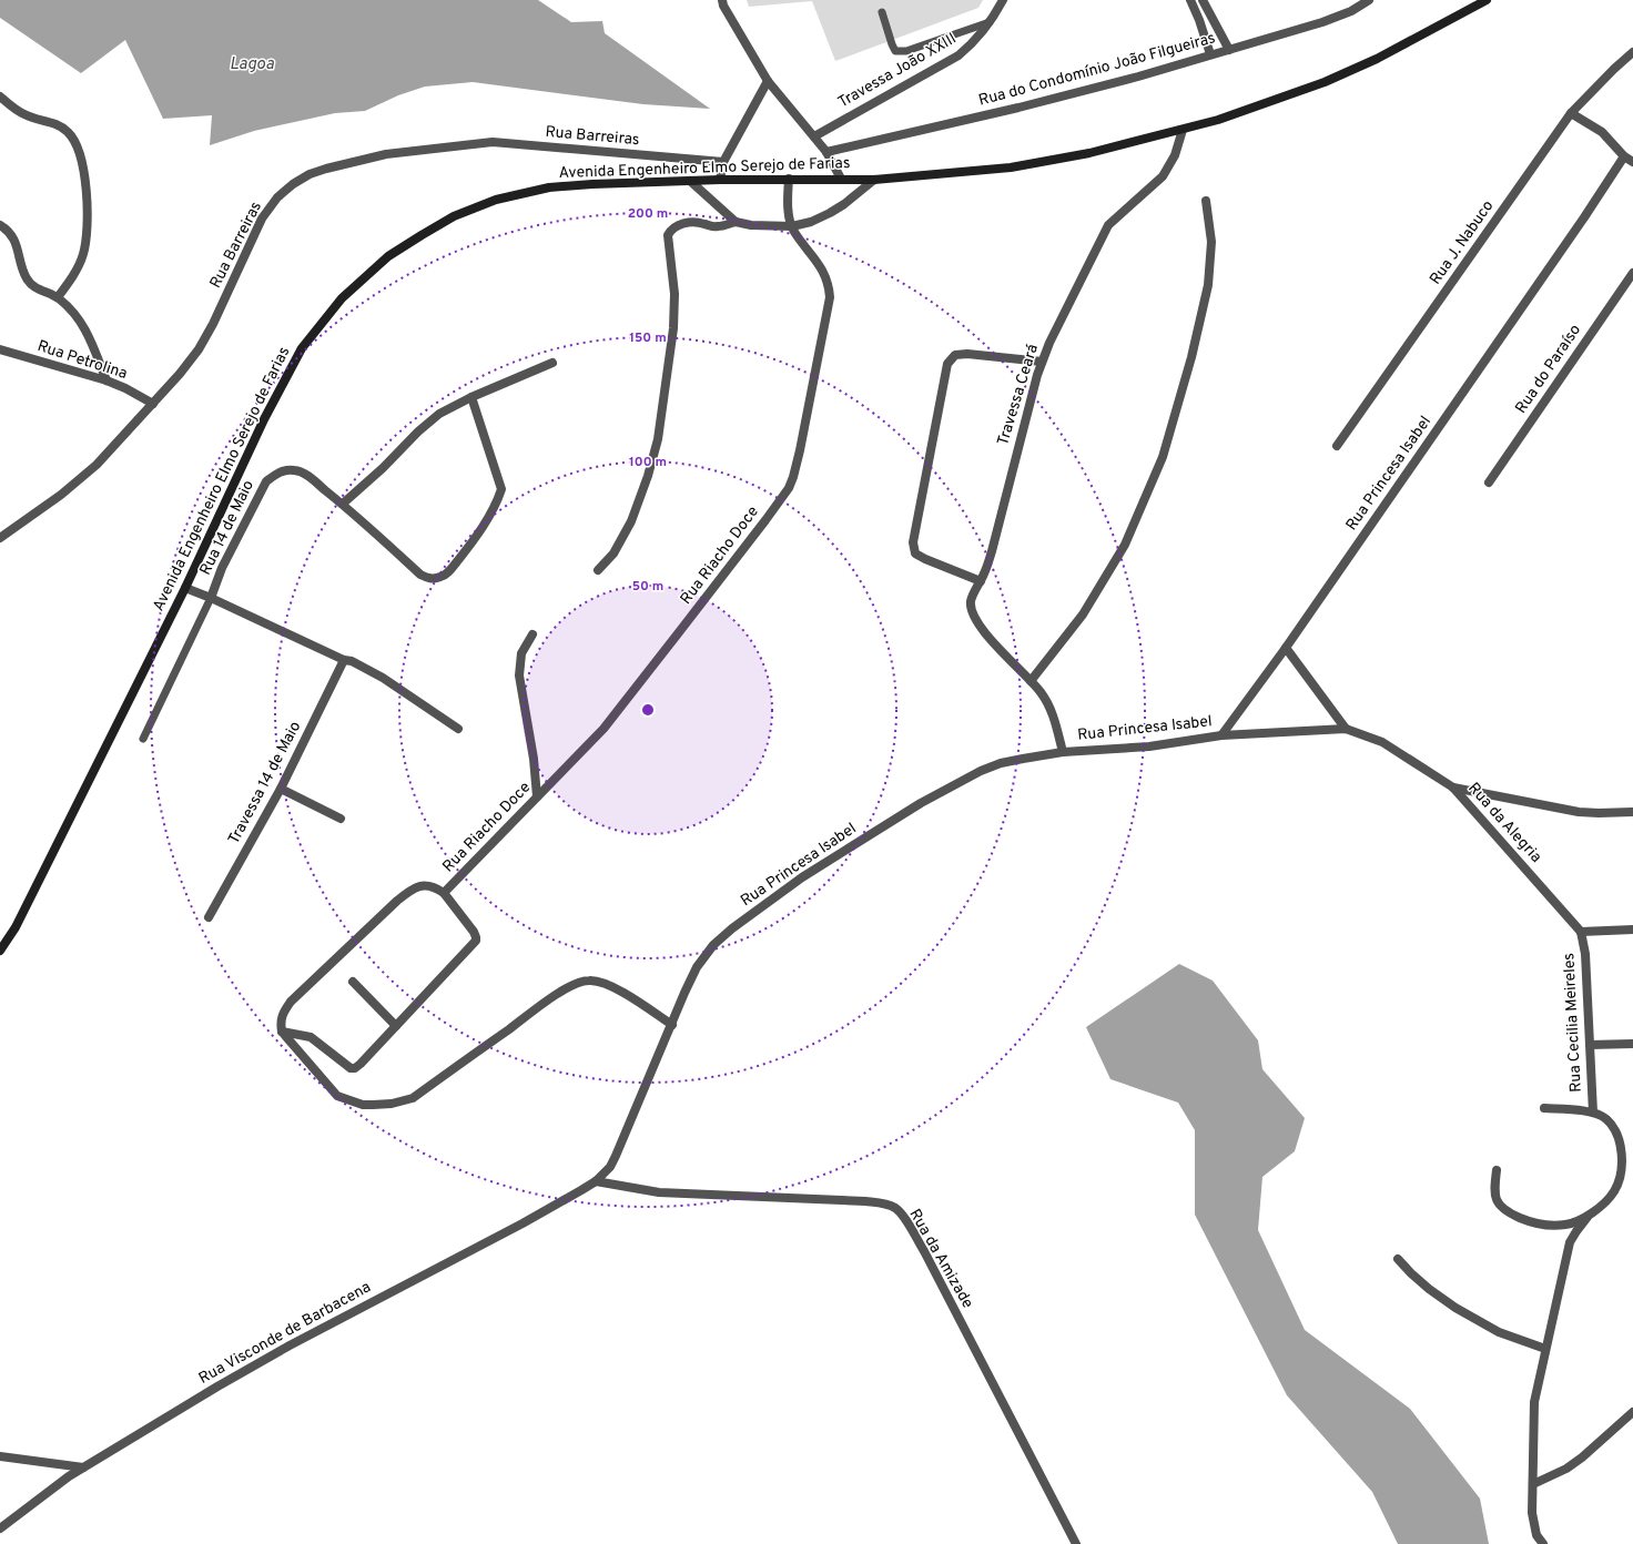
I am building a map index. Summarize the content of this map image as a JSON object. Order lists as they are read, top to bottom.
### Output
{
  "streets": {
    "main road": ["Avenida Engenheiro Elmo Serejo de Farias"],
    "street": [
      "Rua do Condomínio João Filgueiras",
      "Travessa João XXIII",
      "Rua Barreiras",
      "Rua J. Nabuco",
      "Rua Petrolina",
      "Rua do Paraíso",
      "Travessa Ceará",
      "Rua Princesa Isabel",
      "Rua 14 de Maio",
      "Rua Riacho Doce",
      "Travessa 14 de Maio",
      "Rua da Alegria",
      "Rua Cecilia Meireles",
      "Rua da Amizade",
      "Rua Visconde de Barbacena"
    ]
  },
  "crossings": [
    ["Rua Barreiras", "Rua Petrolina"],
    ["Avenida Engenheiro Elmo Serejo de Farias", "Travessa Ceará"],
    ["Avenida Engenheiro Elmo Serejo de Farias", "Rua Riacho Doce"],
    ["Travessa Ceará", "Rua Princesa Isabel"],
    ["Rua Princesa Isabel", "Rua da Alegria"],
    ["Rua Princesa Isabel", "Rua da Amizade"],
    ["Rua Princesa Isabel", "Rua Visconde de Barbacena"],
    ["Rua da Alegria", "Rua Cecilia Meireles"],
    ["Rua da Amizade", "Rua Visconde de Barbacena"]
  ],
  "water": ["Lagoa"],
  "rings": [
    "200 m",
    "150 m",
    "100 m",
    "50 m"
  ]
}
